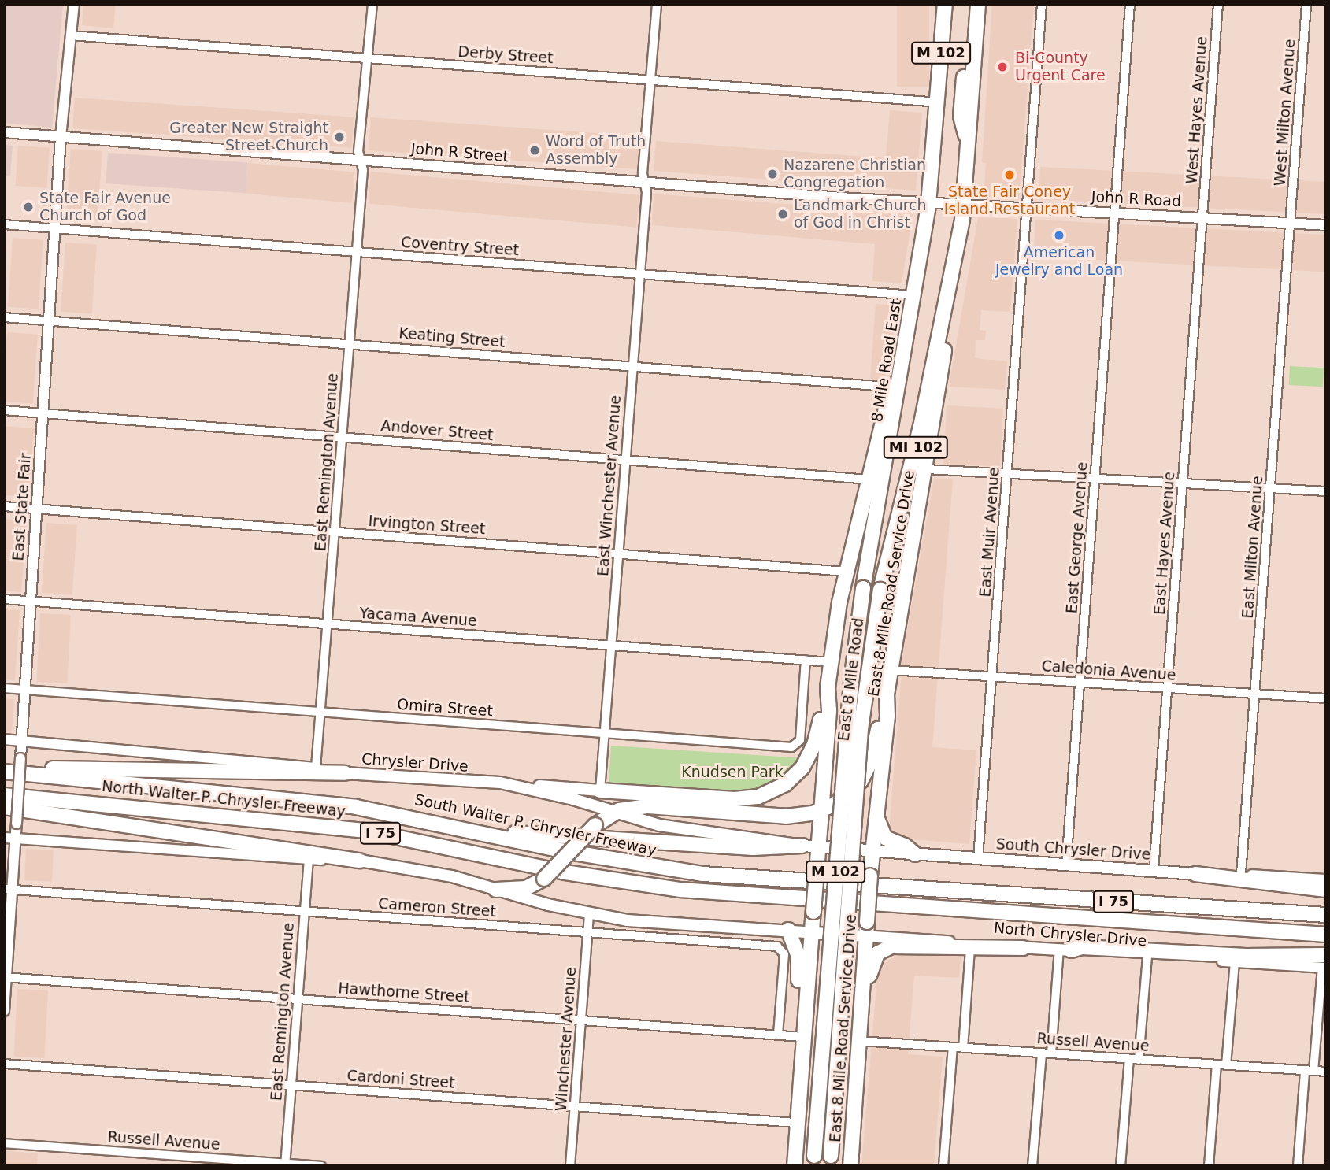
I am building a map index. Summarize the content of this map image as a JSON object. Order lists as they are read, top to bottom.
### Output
{
  "streets": {
    "highway": [
      "M 102",
      "8 Mile Road East",
      "MI 102",
      "East 8 Mile Road Service Drive",
      "East 8 Mile Road",
      "North Walter P. Chrysler Freeway",
      "South Walter P. Chrysler Freeway",
      "I 75"
    ],
    "main road": [
      "John R Street",
      "John R Road",
      "East State Fair",
      "Chrysler Drive",
      "South Chrysler Drive",
      "North Chrysler Drive"
    ],
    "street": [
      "Derby Street",
      "West Hayes Avenue",
      "West Milton Avenue",
      "Coventry Street",
      "Keating Street",
      "Andover Street",
      "East Remington Avenue",
      "East Winchester Avenue",
      "Irvington Street",
      "East Muir Avenue",
      "East George Avenue",
      "East Hayes Avenue",
      "East Milton Avenue",
      "Yacama Avenue",
      "Caledonia Avenue",
      "Omira Street",
      "Cameron Street",
      "Hawthorne Street",
      "Winchester Avenue",
      "Russell Avenue",
      "Cardoni Street"
    ]
  },
  "crossings": [
    ["M 102", "Derby Street"],
    ["M 102", "John R Street"],
    ["M 102", "John R Road"],
    ["M 102", "8 Mile Road East"],
    ["M 102", "East 8 Mile Road"],
    ["Derby Street", "East Remington Avenue"],
    ["Derby Street", "East Winchester Avenue"],
    ["Derby Street", "East State Fair"],
    ["West Hayes Avenue", "John R Road"],
    ["West Hayes Avenue", "East Hayes Avenue"],
    ["West Milton Avenue", "John R Road"],
    ["West Milton Avenue", "East Milton Avenue"],
    ["John R Street", "John R Road"],
    ["John R Street", "8 Mile Road East"],
    ["John R Street", "East Remington Avenue"],
    ["John R Street", "East Winchester Avenue"],
    ["John R Street", "East State Fair"],
    ["John R Road", "East Muir Avenue"],
    ["John R Road", "East George Avenue"],
    ["John R Road", "East Hayes Avenue"],
    ["John R Road", "East Milton Avenue"],
    ["John R Road", "East 8 Mile Road"],
    ["Coventry Street", "8 Mile Road East"],
    ["Coventry Street", "East Remington Avenue"],
    ["Coventry Street", "East Winchester Avenue"],
    ["Coventry Street", "East State Fair"],
    ["Keating Street", "8 Mile Road East"],
    ["Keating Street", "East Remington Avenue"],
    ["Keating Street", "East Winchester Avenue"],
    ["Keating Street", "East State Fair"],
    ["8 Mile Road East", "East 8 Mile Road"],
    ["Andover Street", "East Remington Avenue"],
    ["Andover Street", "East Winchester Avenue"],
    ["Andover Street", "East State Fair"],
    ["East Remington Avenue", "Irvington Street"],
    ["East Remington Avenue", "Yacama Avenue"],
    ["East Remington Avenue", "Omira Street"],
    ["East Remington Avenue", "Chrysler Drive"],
    ["East Remington Avenue", "Cameron Street"],
    ["East Remington Avenue", "Hawthorne Street"],
    ["East Remington Avenue", "Russell Avenue"],
    ["East Remington Avenue", "Cardoni Street"],
    ["East Winchester Avenue", "Irvington Street"],
    ["East Winchester Avenue", "Yacama Avenue"],
    ["East Winchester Avenue", "Omira Street"],
    ["East State Fair", "Irvington Street"],
    ["East State Fair", "Yacama Avenue"],
    ["East State Fair", "Omira Street"],
    ["East State Fair", "Chrysler Drive"],
    ["East State Fair", "Cameron Street"],
    ["East State Fair", "Hawthorne Street"],
    ["East Muir Avenue", "Caledonia Avenue"],
    ["East Muir Avenue", "South Chrysler Drive"],
    ["East George Avenue", "Caledonia Avenue"],
    ["East George Avenue", "South Chrysler Drive"],
    ["East Hayes Avenue", "Caledonia Avenue"],
    ["East Hayes Avenue", "South Chrysler Drive"],
    ["East Milton Avenue", "Caledonia Avenue"],
    ["East Milton Avenue", "South Chrysler Drive"],
    ["East 8 Mile Road Service Drive", "Caledonia Avenue"],
    ["East 8 Mile Road Service Drive", "East 8 Mile Road"],
    ["East 8 Mile Road Service Drive", "South Chrysler Drive"],
    ["East 8 Mile Road Service Drive", "Russell Avenue"],
    ["Yacama Avenue", "Omira Street"],
    ["Chrysler Drive", "South Chrysler Drive"],
    ["Cameron Street", "Hawthorne Street"],
    ["Cameron Street", "Winchester Avenue"],
    ["Hawthorne Street", "Winchester Avenue"],
    ["Winchester Avenue", "Cardoni Street"]
  ],
  "parks": ["Knudsen Park"],
  "places": [
    "Bi-County Urgent Care",
    "Greater New Straight Street Church",
    "Word of Truth Assembly",
    "Nazarene Christian Congregation",
    "State Fair Coney Island Restaurant",
    "State Fair Avenue Church of God",
    "Landmark Church of God in Christ",
    "American Jewelry and Loan"
  ]
}
